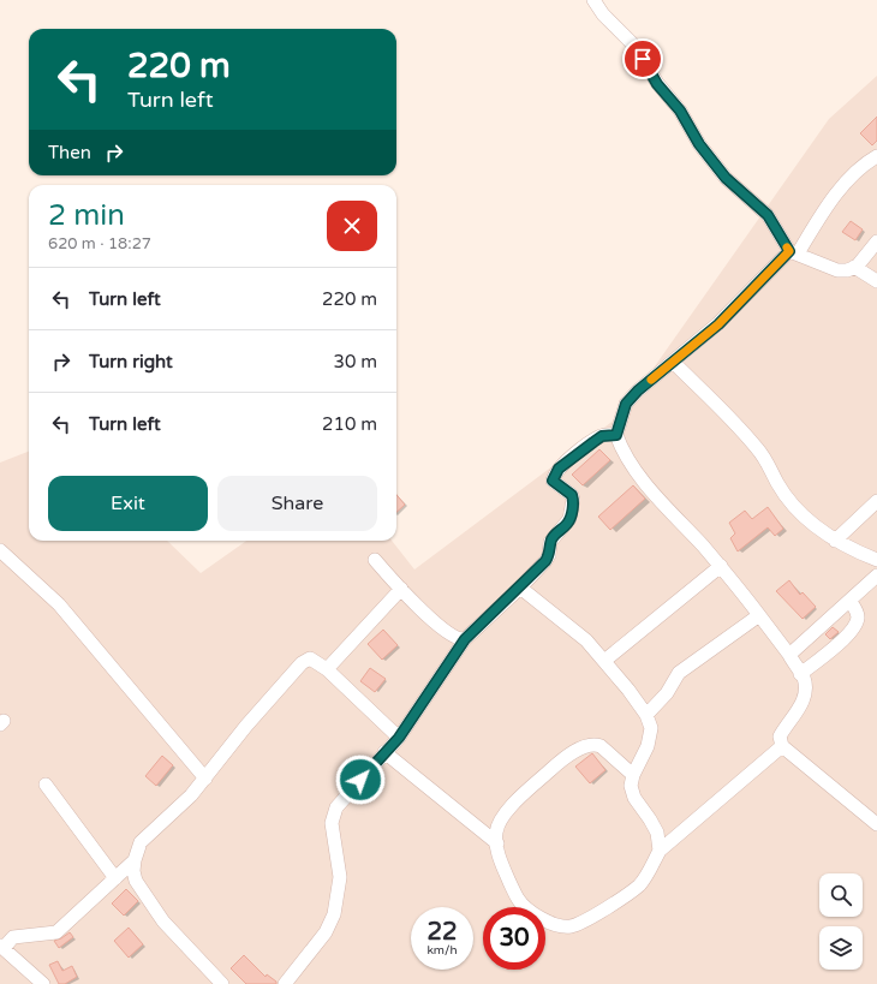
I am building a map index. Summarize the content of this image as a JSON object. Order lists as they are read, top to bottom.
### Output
{
  "page": {
    "turn": ["220 m", "Turn left"],
    "then": "Then",
    "heading": ["2 min", "620 m · 18:27"],
    "list": [
      {
        "name": "Turn left",
        "value": "220 m"
      },
      {
        "name": "Turn right",
        "value": "30 m"
      },
      {
        "name": "Turn left",
        "value": "210 m"
      }
    ],
    "buttons": ["Exit", "Share"],
    "speed": "22 km/h",
    "limit": "30"
  }
}
